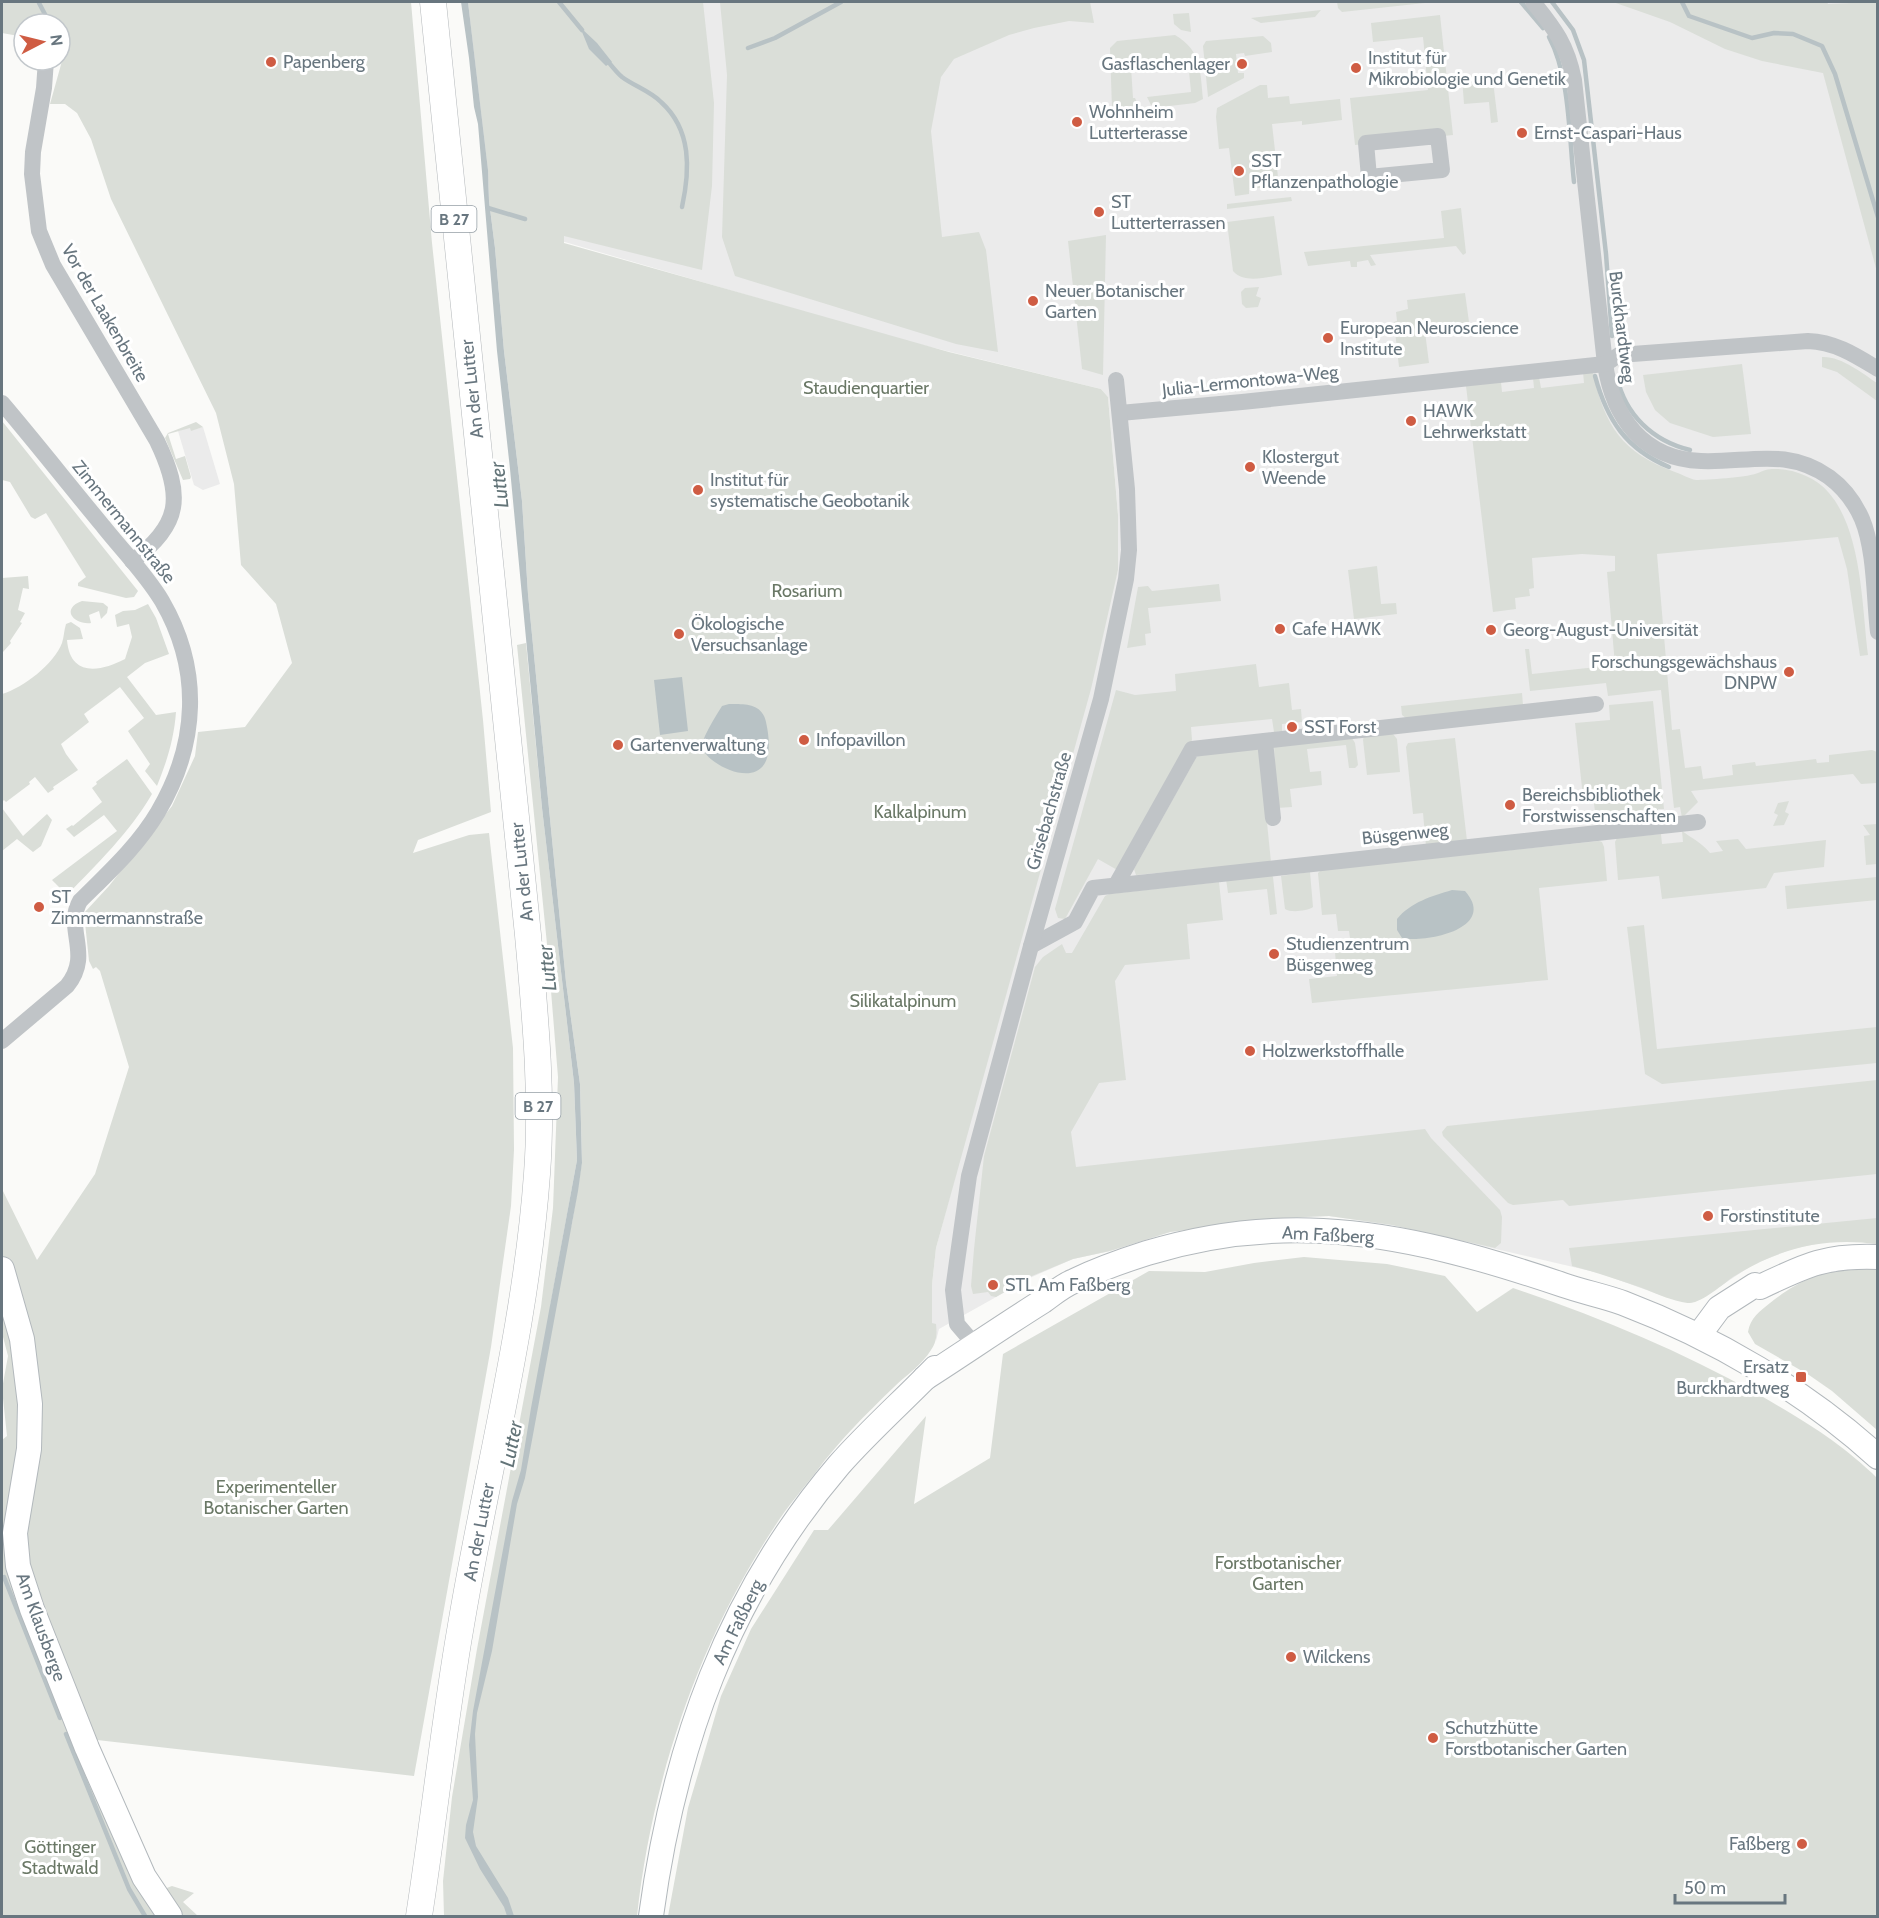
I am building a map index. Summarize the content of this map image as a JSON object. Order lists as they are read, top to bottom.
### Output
{
  "streets": {
    "main road": ["B 27", "An der Lutter"],
    "street": [
      "Vor der Laakenbreite",
      "Burckhardtweg",
      "Julia-Lermontowa-Weg",
      "Zimmermannstraße",
      "Grisebachstraße",
      "Büsgenweg",
      "Am Faßberg",
      "Am Klausberge"
    ]
  },
  "crossings": [
    ["Vor der Laakenbreite", "Zimmermannstraße"],
    ["Burckhardtweg", "Julia-Lermontowa-Weg"],
    ["Julia-Lermontowa-Weg", "Grisebachstraße"],
    ["Grisebachstraße", "Büsgenweg"],
    ["Grisebachstraße", "Am Faßberg"]
  ],
  "water": ["Lutter"],
  "parks": [
    "Staudienquartier",
    "Rosarium",
    "Kalkalpinum",
    "Silikatalpinum",
    "Experimenteller Botanischer Garten",
    "Forstbotanischer Garten",
    "Göttinger Stadtwald"
  ],
  "places": {
    "other": [
      "Papenberg",
      "Gasflaschenlager",
      "Institut für Mikrobiologie und Genetik",
      "Wohnheim Lutterterasse",
      "Ernst-Caspari-Haus",
      "SST Pflanzenpathologie",
      "ST Lutterterrassen",
      "Neuer Botanischer Garten",
      "European Neuroscience Institute",
      "HAWK Lehrwerkstatt",
      "Klostergut Weende",
      "Institut für systematische Geobotanik",
      "Cafe HAWK",
      "Georg-August-Universität",
      "Ökologische Versuchsanlage",
      "Forschungsgewächshaus DNPW",
      "SST Forst",
      "Infopavillon",
      "Gartenverwaltung",
      "Bereichsbibliothek Forstwissenschaften",
      "ST Zimmermannstraße",
      "Studienzentrum Büsgenweg",
      "Holzwerkstoffhalle",
      "Forstinstitute",
      "STL Am Faßberg",
      "Wilckens",
      "Schutzhütte Forstbotanischer Garten",
      "Faßberg"
    ],
    "transit": ["Ersatz Burckhardtweg"]
  },
  "scale_bar": "50 m",
  "north": "right"
}
